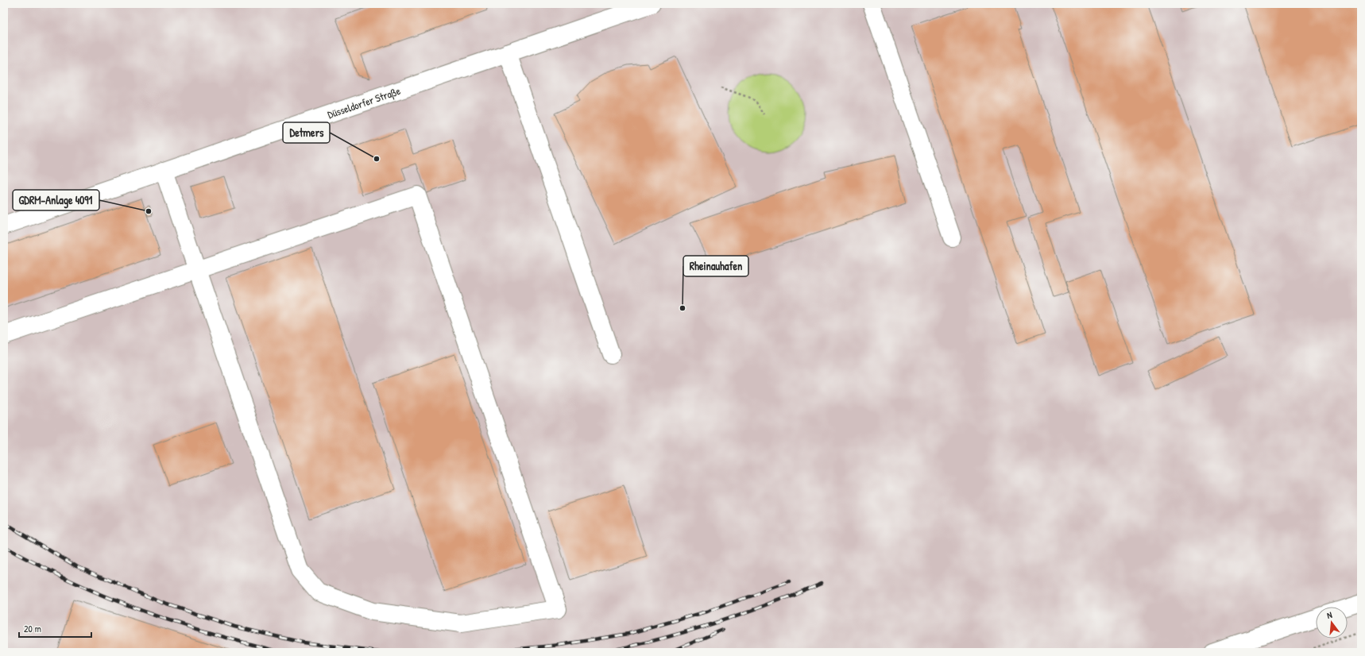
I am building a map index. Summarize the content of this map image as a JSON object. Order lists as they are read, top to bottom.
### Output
{
  "streets": {
    "street": ["Düsseldorfer Straße"]
  },
  "places": ["Detmers", "GDRM-Anlage 4091", "Rheinauhafen"],
  "scale_bar": "20 m",
  "north": "top"
}
